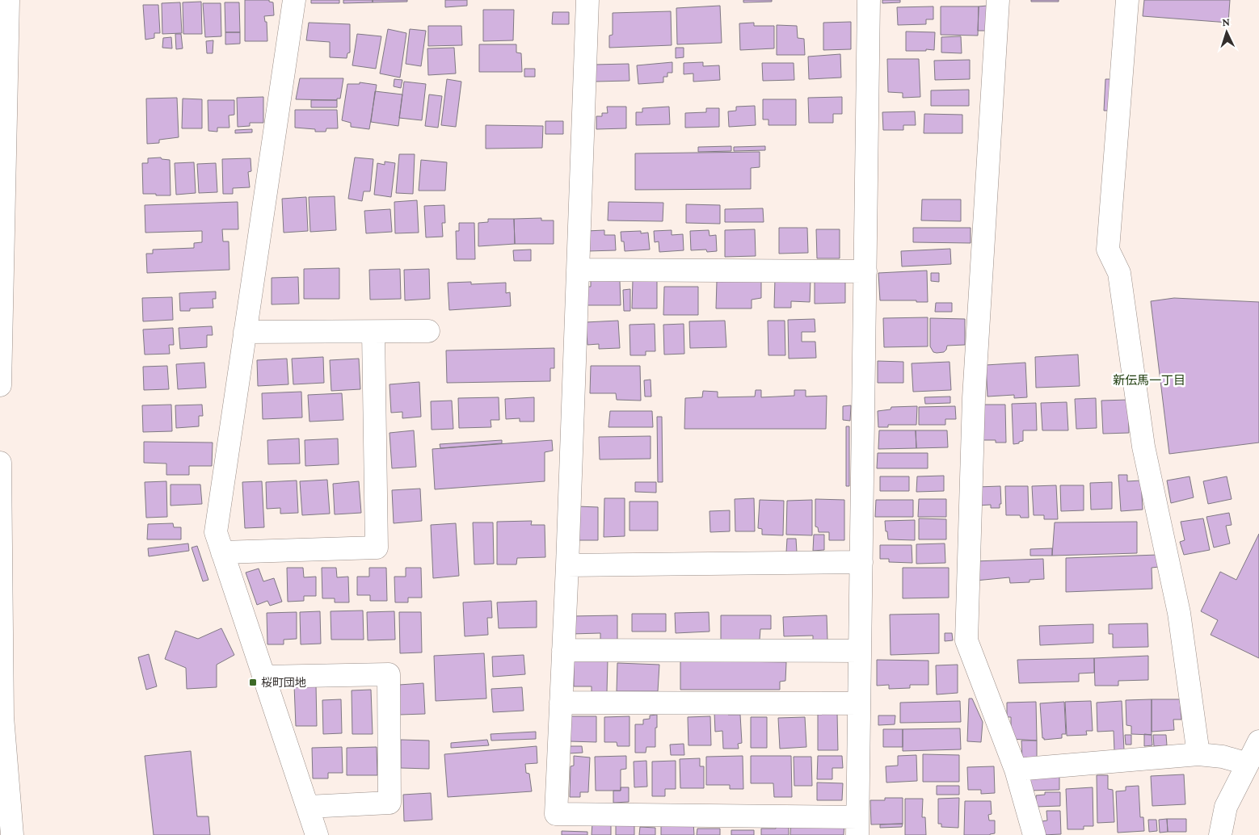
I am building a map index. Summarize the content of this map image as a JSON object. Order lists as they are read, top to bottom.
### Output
{
  "districts": ["新伝馬一丁目"],
  "places": {
    "transit": ["桜町団地"]
  },
  "north": "top"
}
